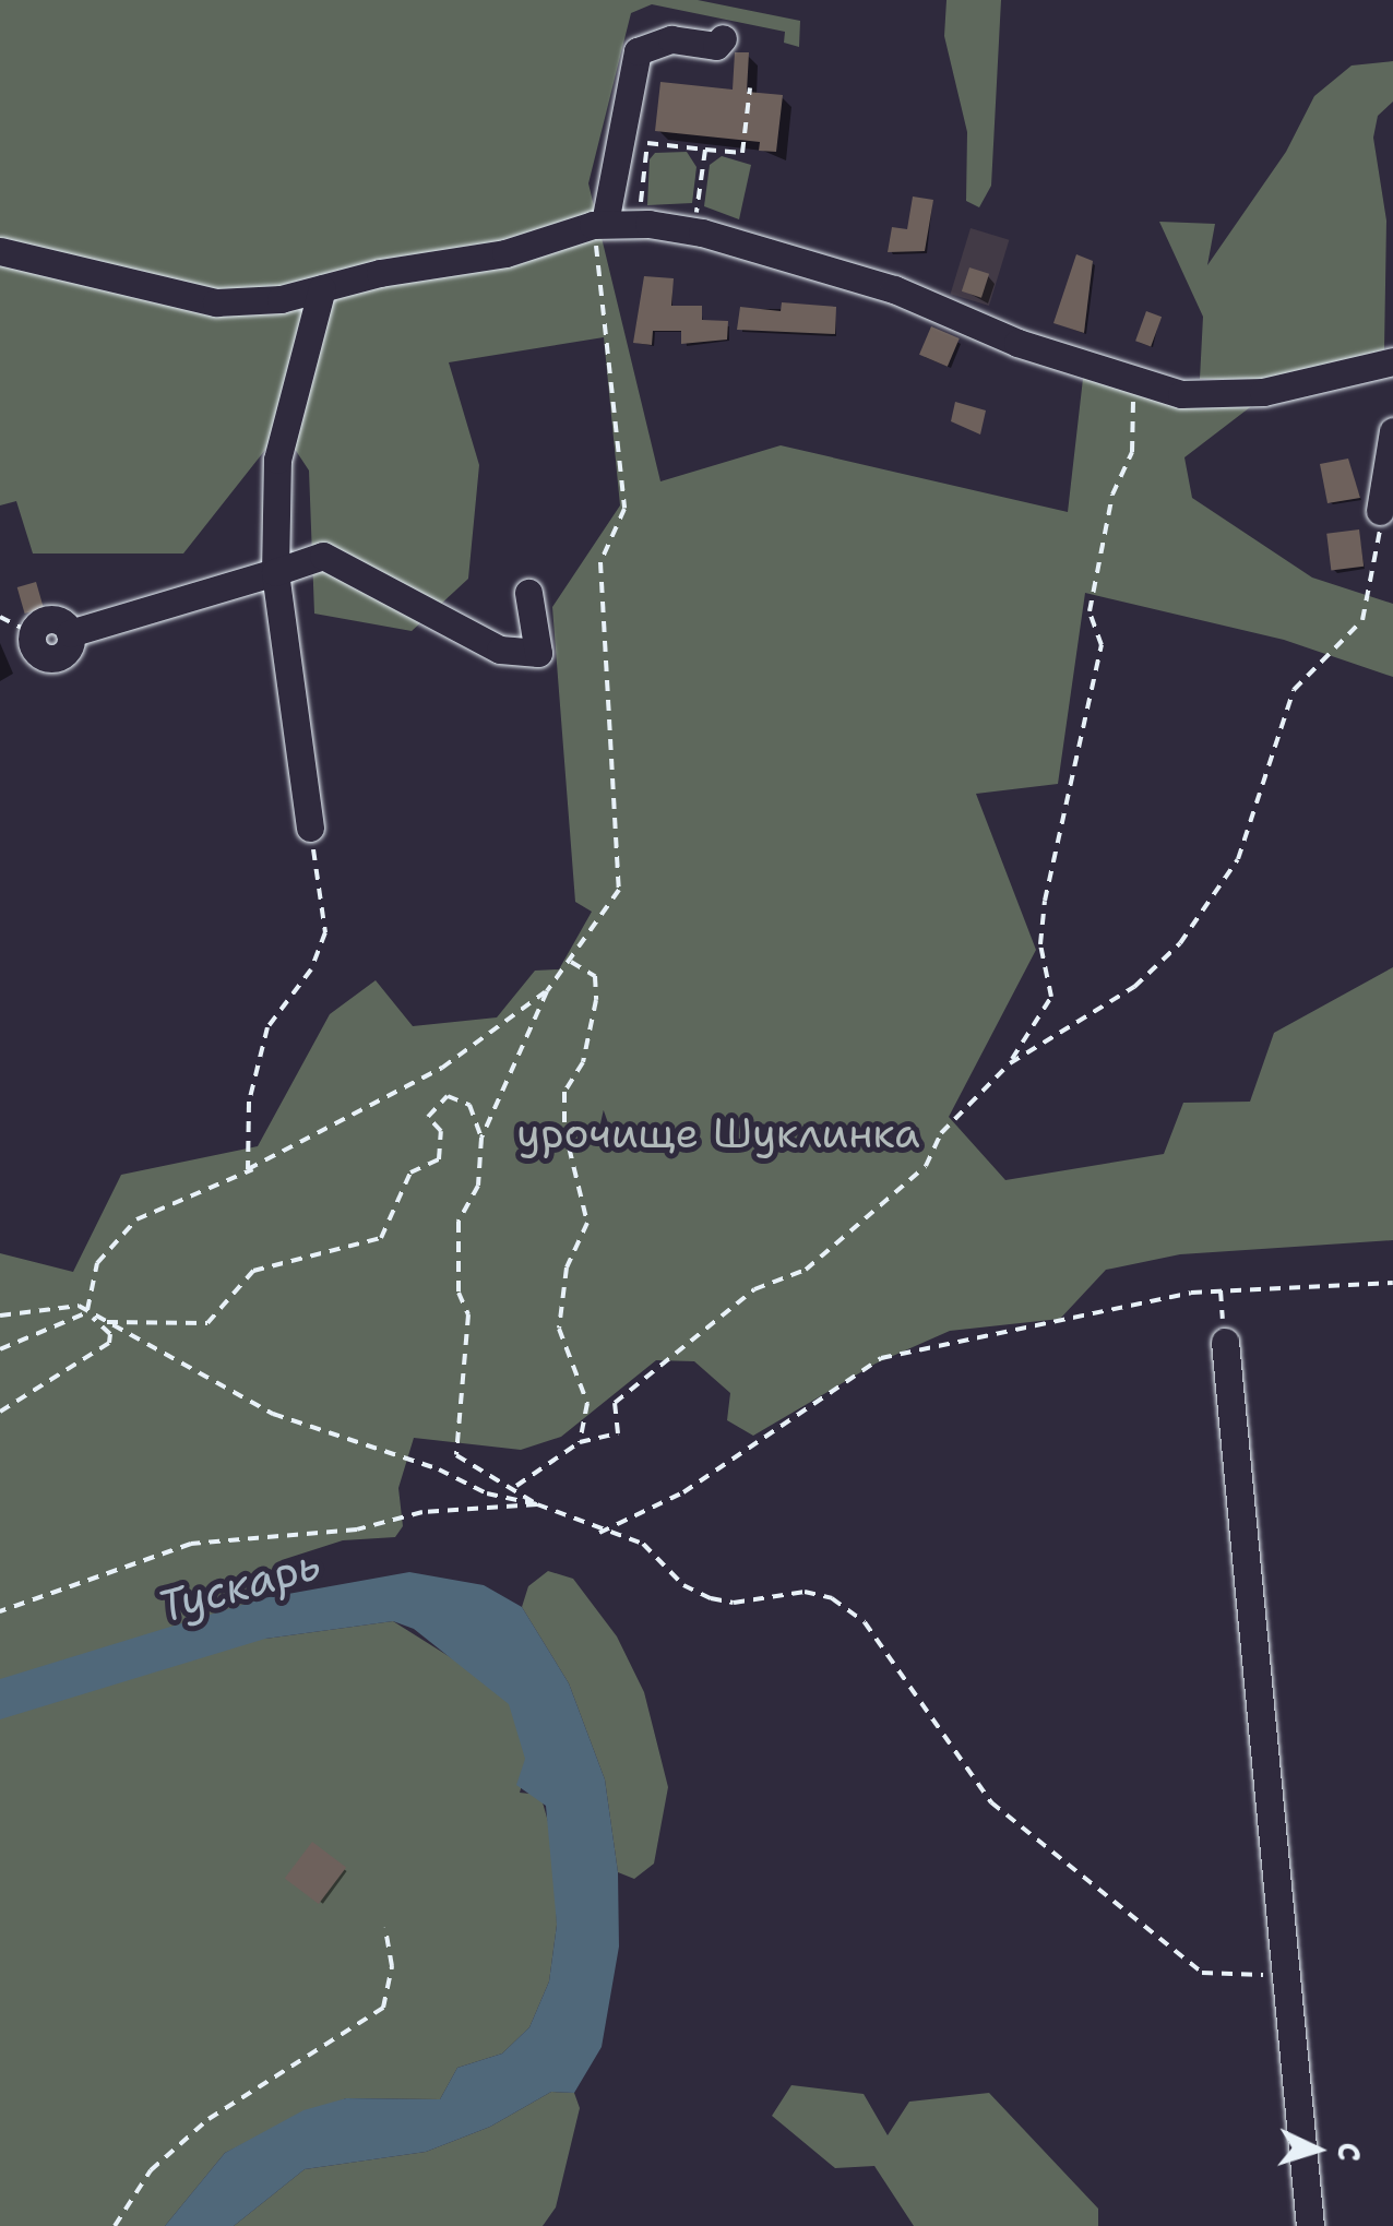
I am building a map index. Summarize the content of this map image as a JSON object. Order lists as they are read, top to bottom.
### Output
{
  "water": ["Тускарь"],
  "parks": ["урочище Шуклинка"],
  "north": "right"
}
